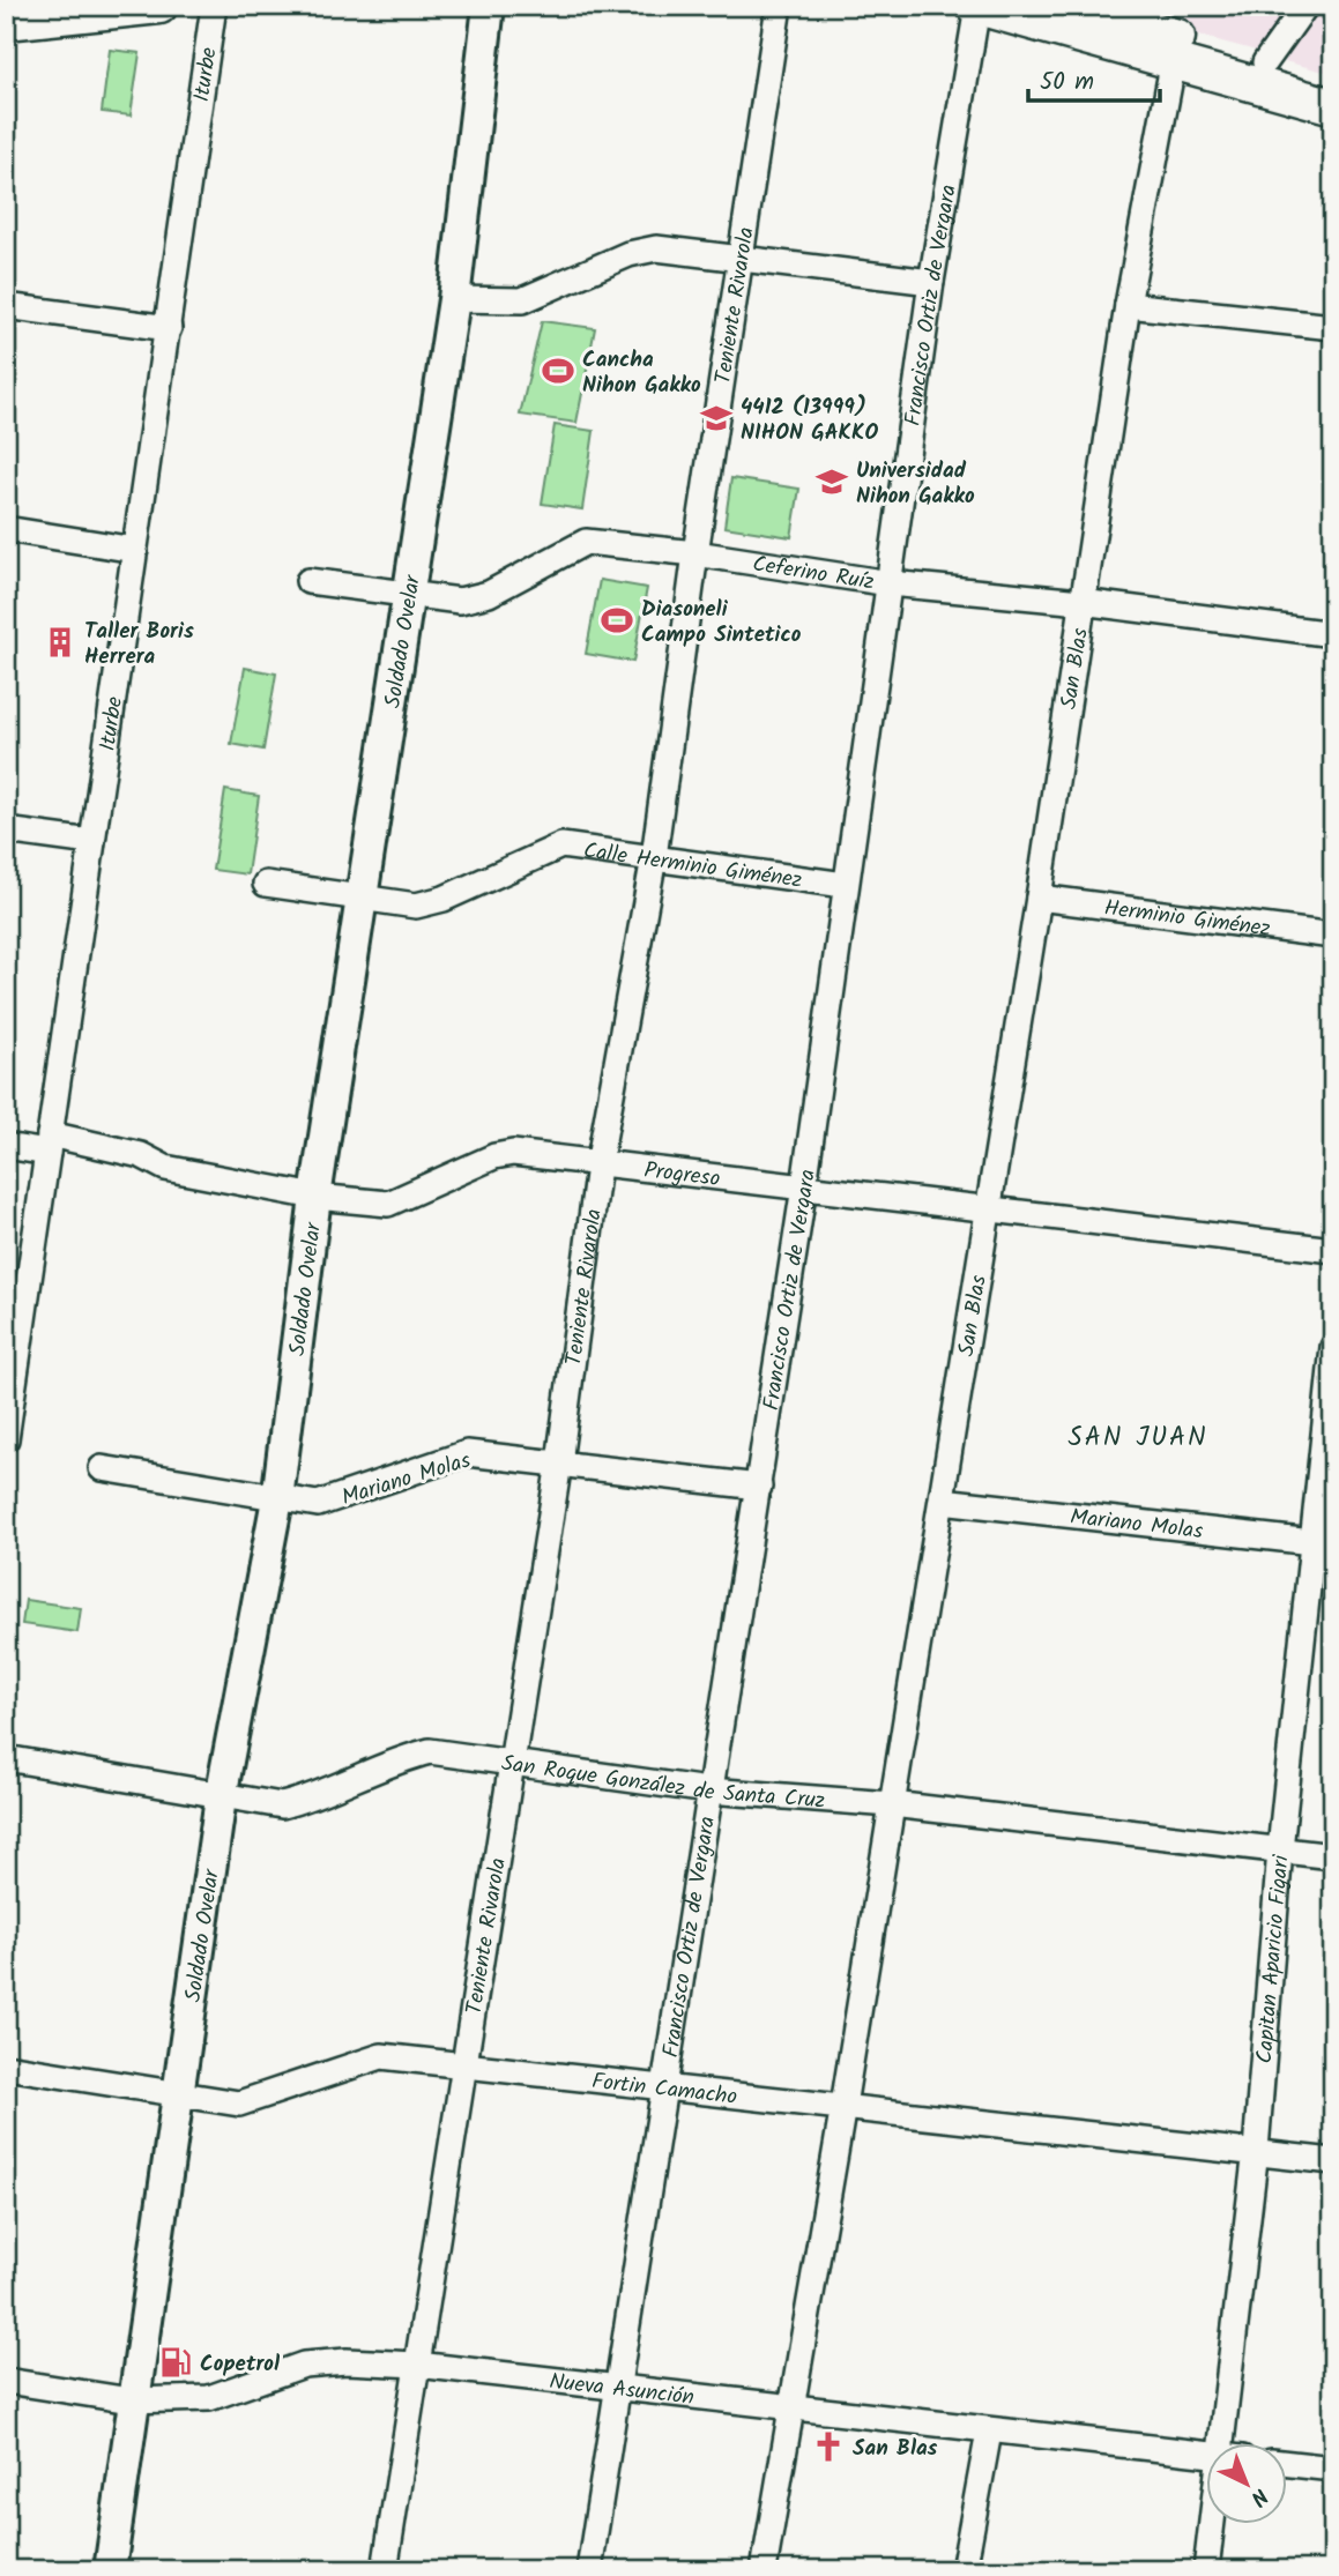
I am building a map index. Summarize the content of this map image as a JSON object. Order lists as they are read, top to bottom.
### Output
{
  "streets": {
    "main road": ["Soldado Ovelar"],
    "street": [
      "Iturbe",
      "Teniente Rivarola",
      "Francisco Ortiz de Vergara",
      "Ceferino Ruíz",
      "San Blas",
      "Calle Herminio Giménez",
      "Herminio Giménez",
      "Progreso",
      "Mariano Molas",
      "San Roque González de Santa Cruz",
      "Capitan Aparicio Figari",
      "Fortin Camacho",
      "Nueva Asunción"
    ]
  },
  "crossings": [
    ["Iturbe", "Progreso"],
    ["Teniente Rivarola", "Ceferino Ruíz"],
    ["Teniente Rivarola", "Calle Herminio Giménez"],
    ["Teniente Rivarola", "Progreso"],
    ["Teniente Rivarola", "Mariano Molas"],
    ["Teniente Rivarola", "San Roque González de Santa Cruz"],
    ["Teniente Rivarola", "Fortin Camacho"],
    ["Teniente Rivarola", "Nueva Asunción"],
    ["Francisco Ortiz de Vergara", "Ceferino Ruíz"],
    ["Francisco Ortiz de Vergara", "Calle Herminio Giménez"],
    ["Francisco Ortiz de Vergara", "Progreso"],
    ["Francisco Ortiz de Vergara", "Mariano Molas"],
    ["Francisco Ortiz de Vergara", "San Roque González de Santa Cruz"],
    ["Francisco Ortiz de Vergara", "Fortin Camacho"],
    ["Francisco Ortiz de Vergara", "Nueva Asunción"],
    ["Ceferino Ruíz", "Soldado Ovelar"],
    ["Ceferino Ruíz", "San Blas"],
    ["Soldado Ovelar", "Calle Herminio Giménez"],
    ["Soldado Ovelar", "Progreso"],
    ["Soldado Ovelar", "Mariano Molas"],
    ["Soldado Ovelar", "San Roque González de Santa Cruz"],
    ["Soldado Ovelar", "Fortin Camacho"],
    ["Soldado Ovelar", "Nueva Asunción"],
    ["San Blas", "Herminio Giménez"],
    ["San Blas", "Progreso"],
    ["San Blas", "Mariano Molas"],
    ["San Blas", "San Roque González de Santa Cruz"],
    ["San Blas", "Fortin Camacho"],
    ["San Blas", "Nueva Asunción"],
    ["Mariano Molas", "Capitan Aparicio Figari"],
    ["San Roque González de Santa Cruz", "Capitan Aparicio Figari"],
    ["Capitan Aparicio Figari", "Fortin Camacho"]
  ],
  "districts": ["SAN JUAN"],
  "places": {
    "sports": ["Cancha Nihon Gakko", "Diasoneli Campo Sintetico"],
    "school or university": ["4412 (13999) NIHON GAKKO", "Universidad Nihon Gakko"],
    "building": ["Taller Boris Herrera"],
    "fuel station": ["Copetrol"],
    "church": ["San Blas"]
  },
  "scale_bar": "50 m",
  "north": "bottom right"
}
